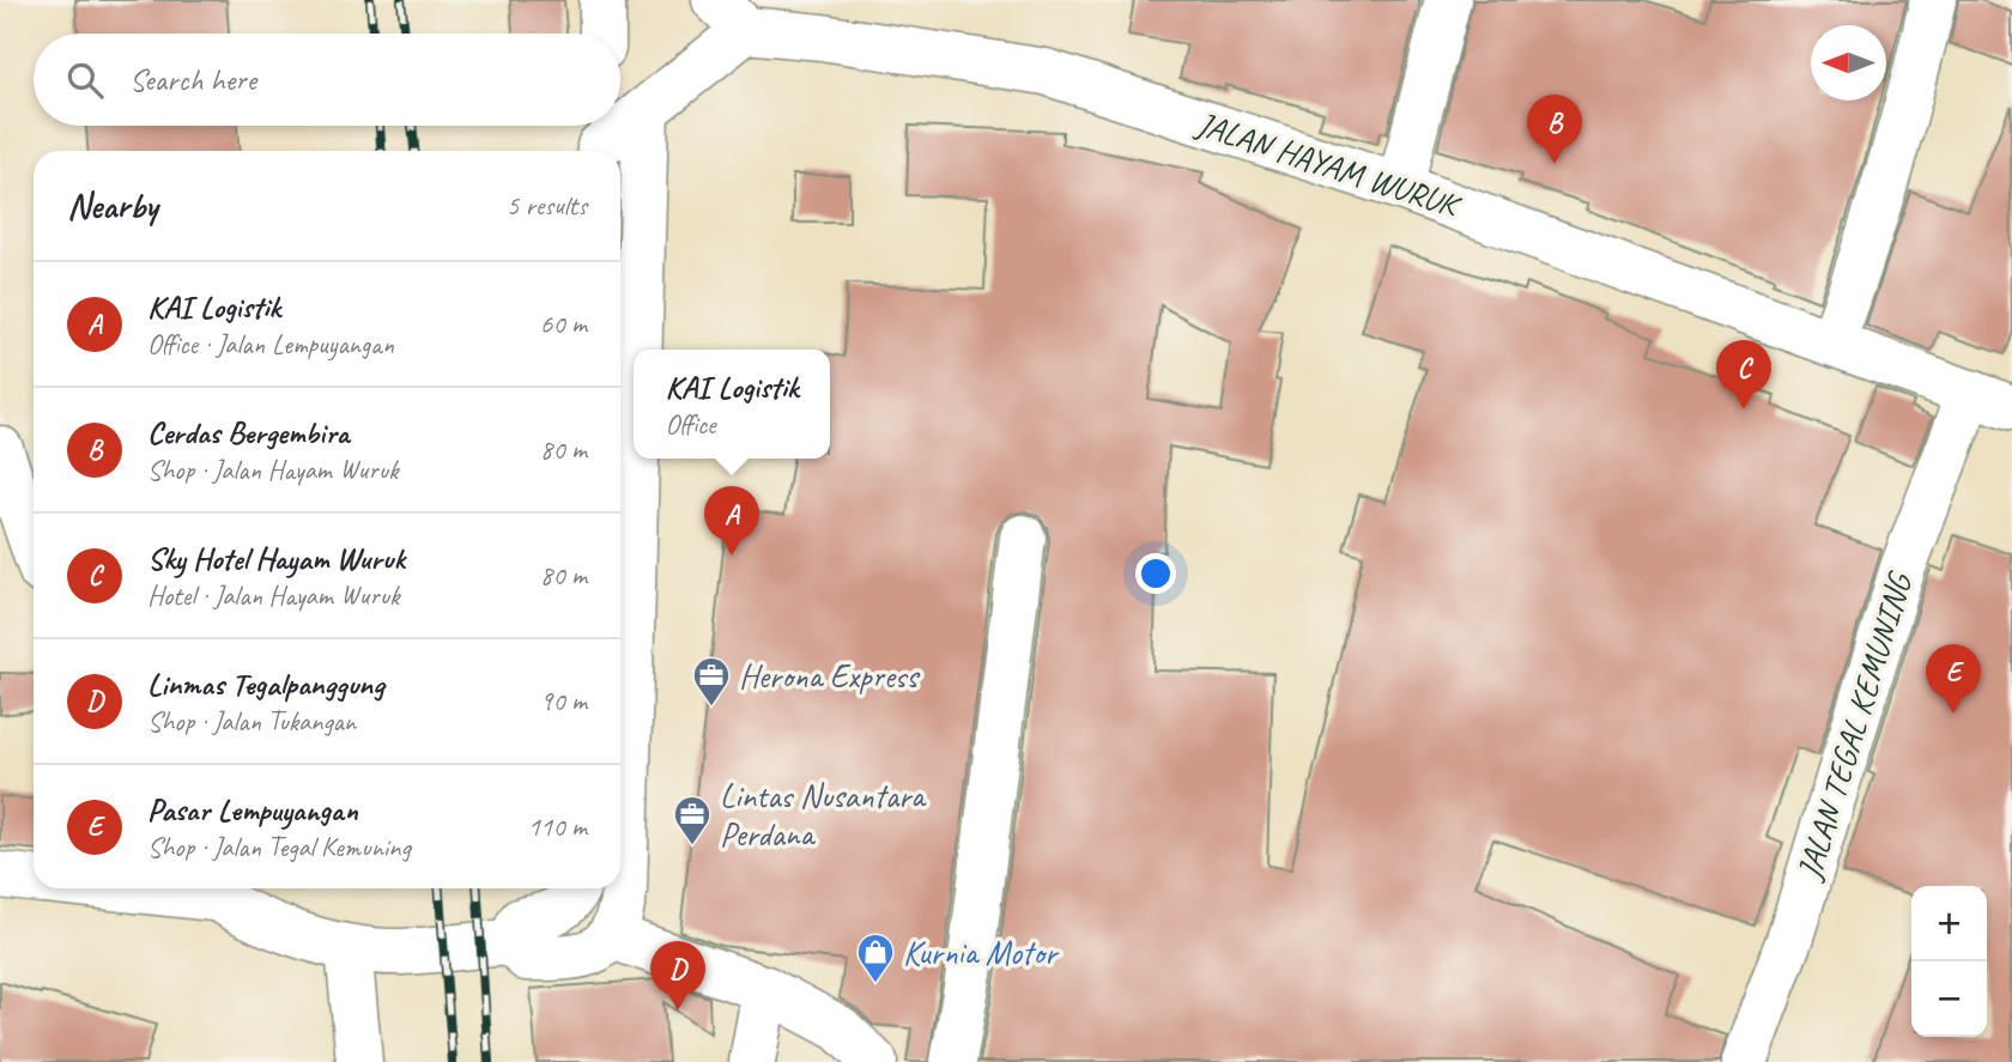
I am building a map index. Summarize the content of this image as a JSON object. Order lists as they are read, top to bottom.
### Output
{
  "streets": {
    "street": ["JALAN HAYAM WURUK", "JALAN TEGAL KEMUNING"]
  },
  "crossings": [
    ["JALAN HAYAM WURUK", "JALAN TEGAL KEMUNING"]
  ],
  "places": {
    "office": ["Herona Express", "Lintas Nusantara Perdana"],
    "shop": ["Kurnia Motor"]
  },
  "north": "left",
  "page": {
    "search": "Search here",
    "pins": [
      "B",
      "C",
      "A",
      "E",
      "D"
    ],
    "heading": ["Nearby", "5 results"],
    "list": [
      {
        "mark": "A",
        "name": "KAI Logistik",
        "note": "Office · Jalan Lempuyangan",
        "value": "60 m"
      },
      {
        "mark": "B",
        "name": "Cerdas Bergembira",
        "note": "Shop · Jalan Hayam Wuruk",
        "value": "80 m"
      },
      {
        "mark": "C",
        "name": "Sky Hotel Hayam Wuruk",
        "note": "Hotel · Jalan Hayam Wuruk",
        "value": "80 m"
      },
      {
        "mark": "D",
        "name": "Linmas Tegalpanggung",
        "note": "Shop · Jalan Tukangan",
        "value": "90 m"
      },
      {
        "mark": "E",
        "name": "Pasar Lempuyangan",
        "note": "Shop · Jalan Tegal Kemuning",
        "value": "110 m"
      }
    ],
    "popup": ["KAI Logistik", "Office"],
    "map_buttons": ["+", "−"]
  }
}
